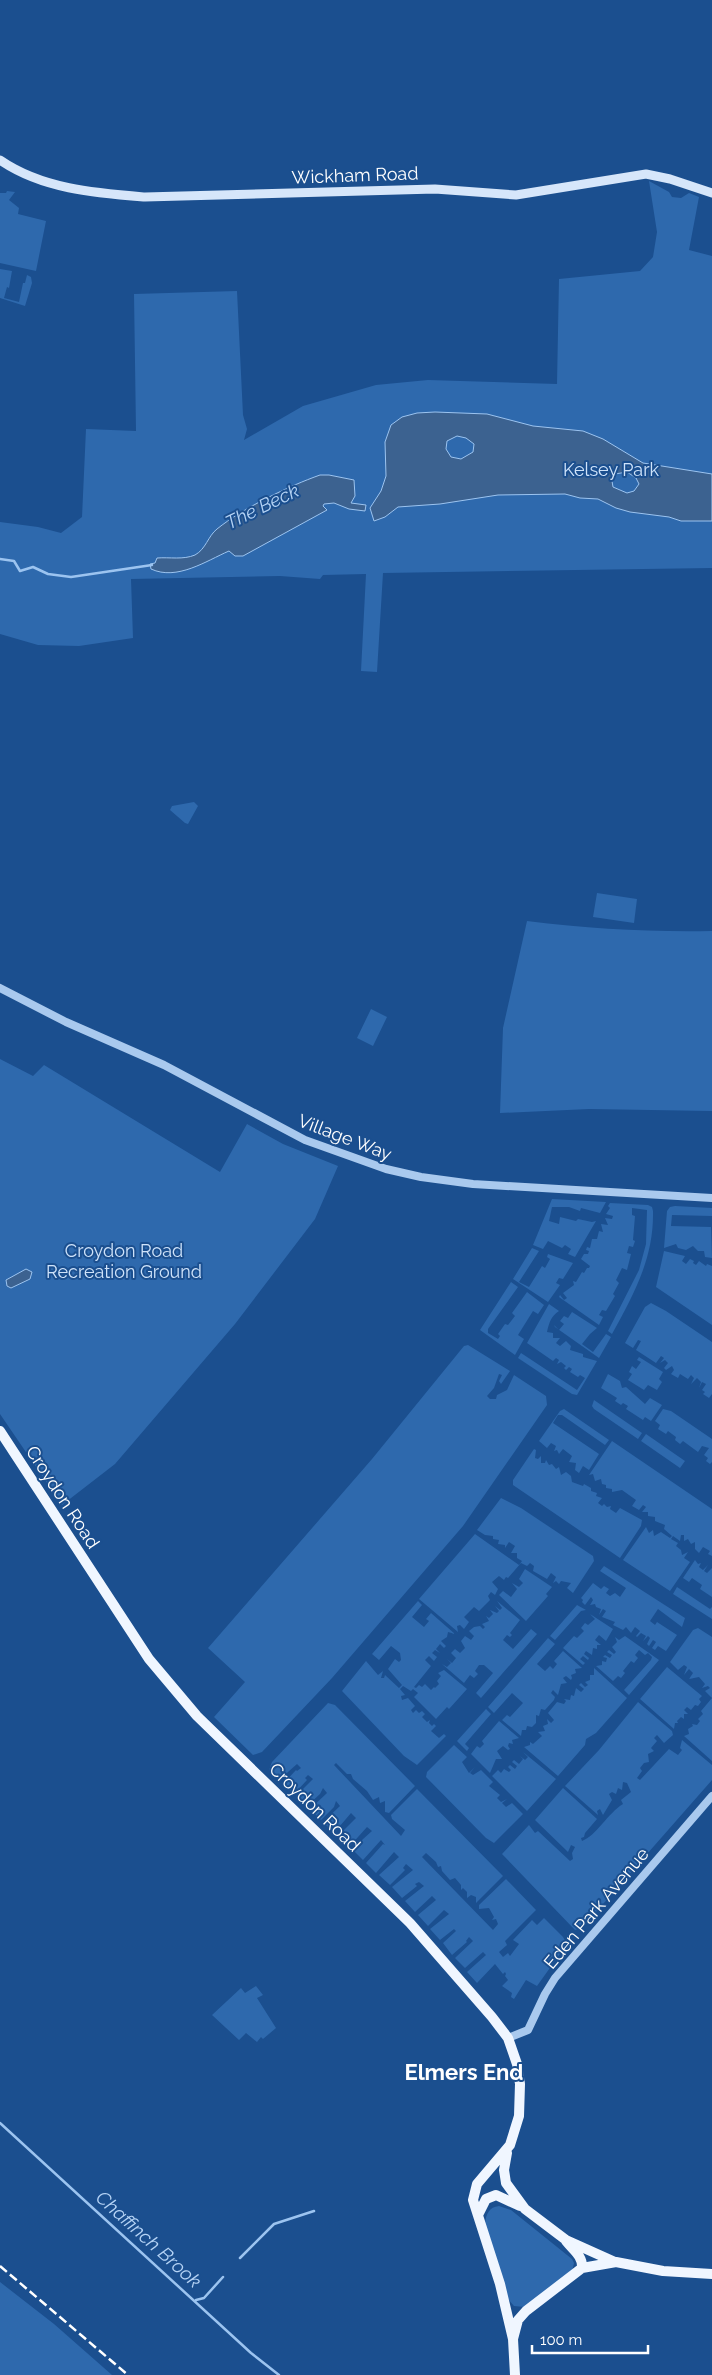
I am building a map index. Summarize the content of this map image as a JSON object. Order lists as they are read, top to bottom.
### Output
{
  "streets": {
    "main road": ["Wickham Road", "Croydon Road"],
    "street": ["Village Way", "Eden Park Avenue"]
  },
  "crossings": [
    ["Croydon Road", "Eden Park Avenue"]
  ],
  "districts": ["Elmers End"],
  "water": ["The Beck", "Chaffinch Brook"],
  "parks": ["Kelsey Park", "Croydon Road Recreation Ground"],
  "scale_bar": "100 m"
}
